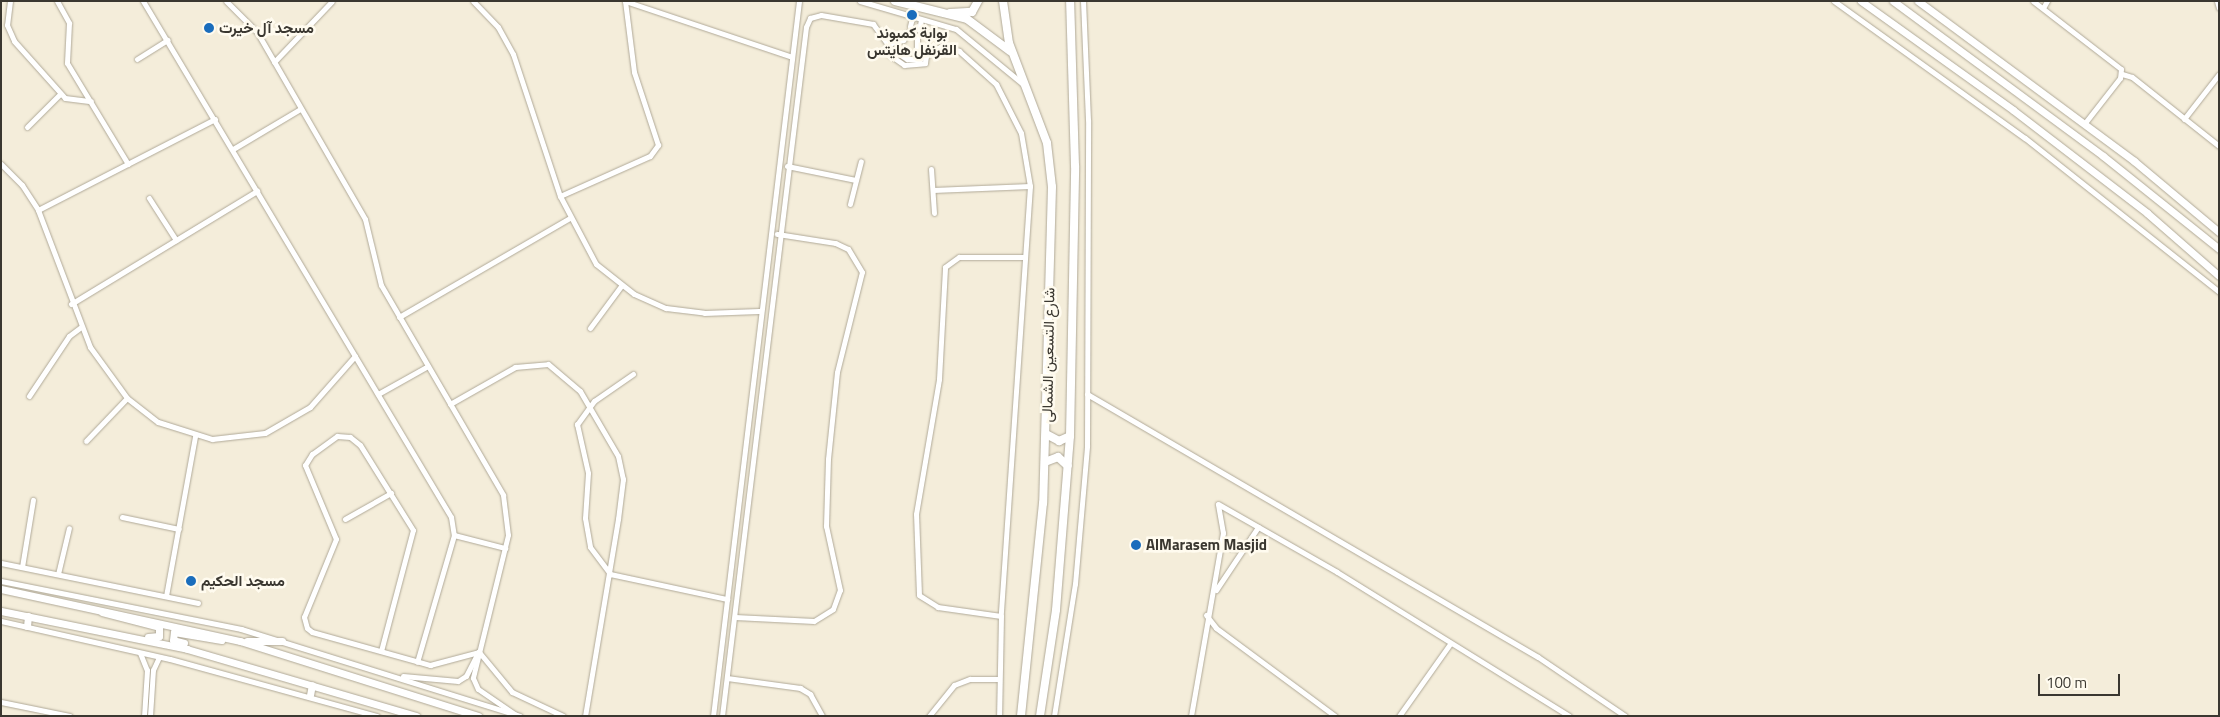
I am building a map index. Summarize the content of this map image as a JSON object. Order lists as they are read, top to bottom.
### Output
{
  "streets": {
    "main road": ["شارع التسعين الشمالى"]
  },
  "places": [
    "بوابة كمبوند القرنفل هايتس",
    "مسجد آل خيرت",
    "AlMarasem Masjid",
    "مسجد الحكيم"
  ],
  "scale_bar": "100 m"
}
